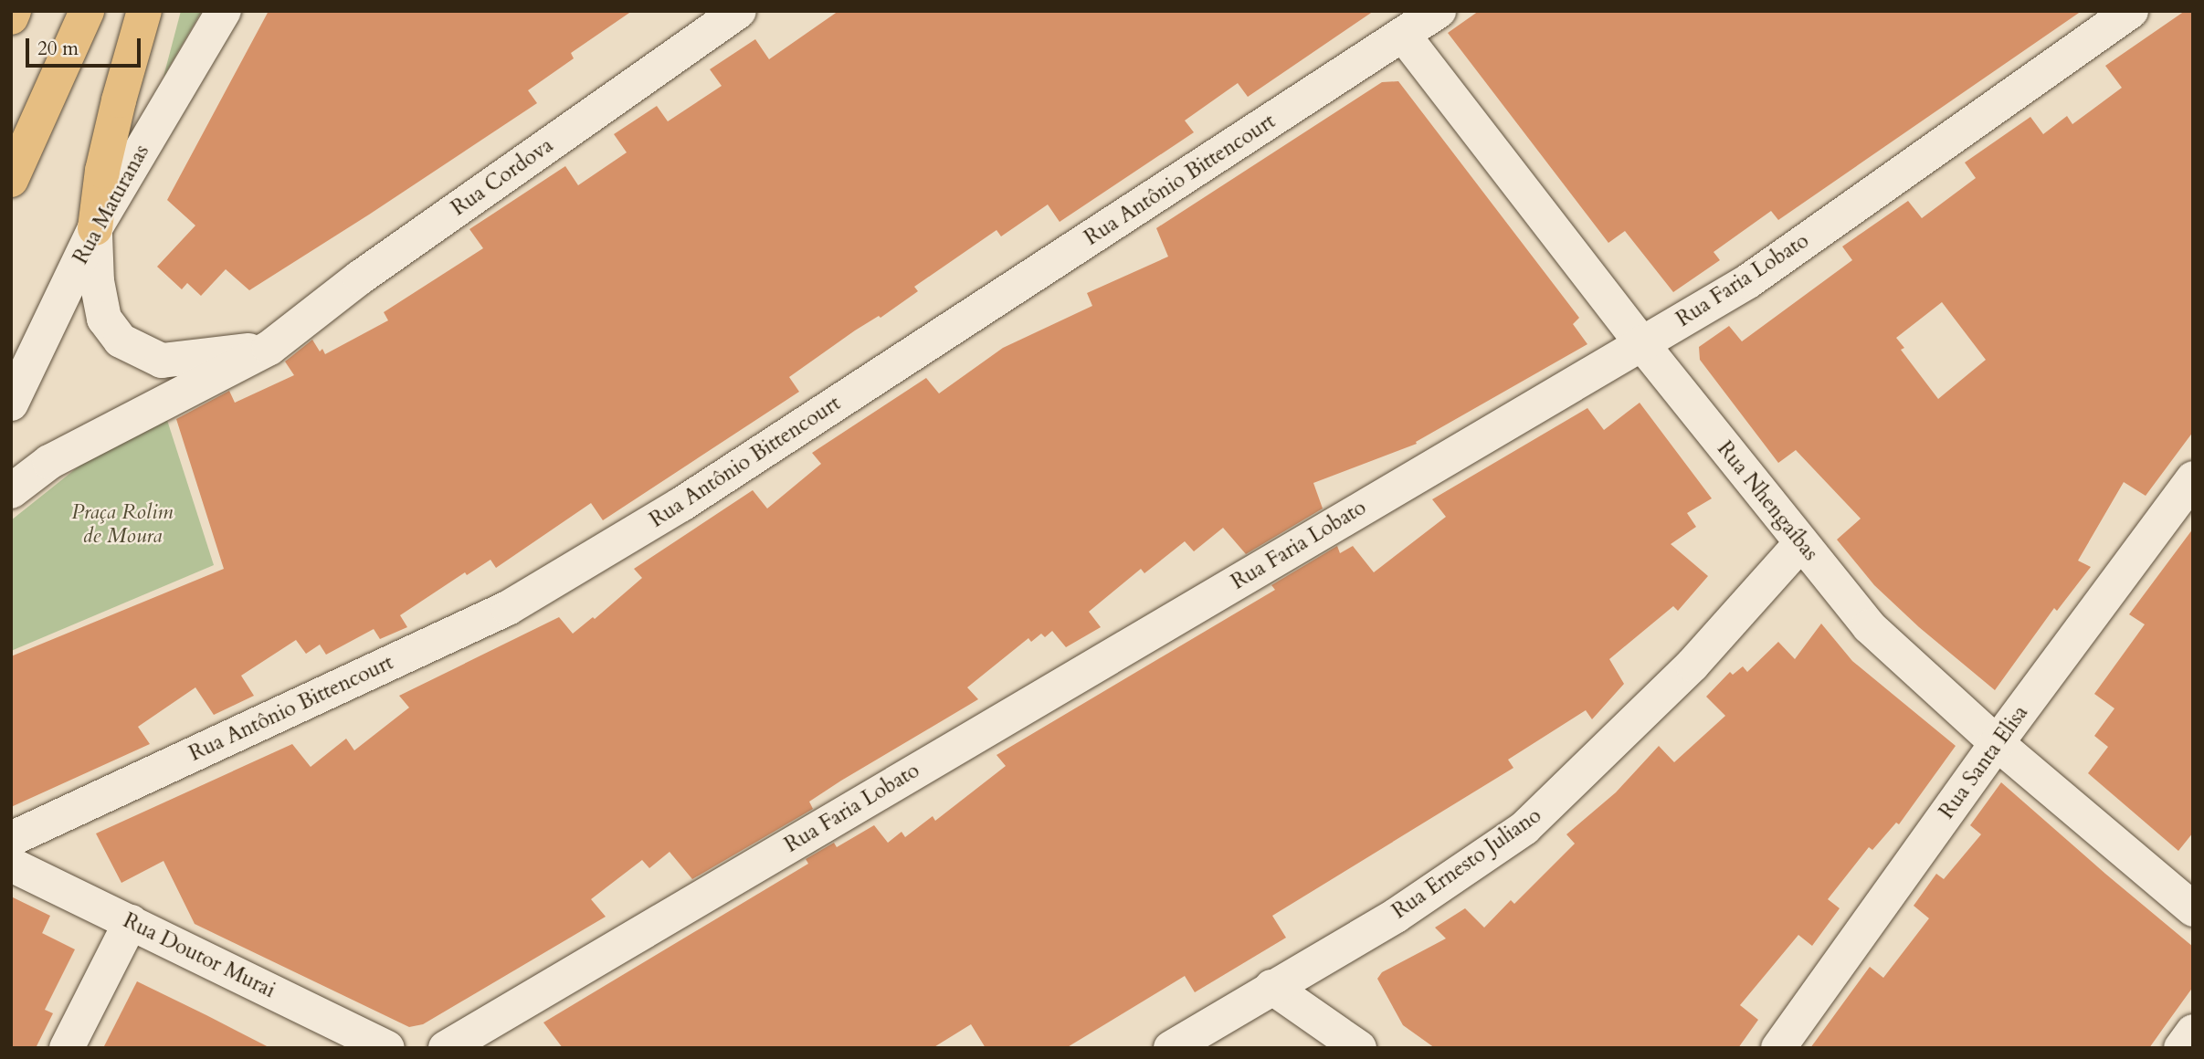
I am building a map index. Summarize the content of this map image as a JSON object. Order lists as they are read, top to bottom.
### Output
{
  "streets": {
    "street": [
      "Rua Cordova",
      "Rua Antônio Bittencourt",
      "Rua Maturanas",
      "Rua Faria Lobato",
      "Rua Nhengaíbas",
      "Rua Santa Elisa",
      "Rua Ernesto Juliano",
      "Rua Doutor Murai"
    ]
  },
  "crossings": [
    ["Rua Antônio Bittencourt", "Rua Nhengaíbas"],
    ["Rua Faria Lobato", "Rua Nhengaíbas"],
    ["Rua Nhengaíbas", "Rua Santa Elisa"],
    ["Rua Nhengaíbas", "Rua Ernesto Juliano"]
  ],
  "parks": ["Praça Rolim de Moura"],
  "scale_bar": "20 m"
}
